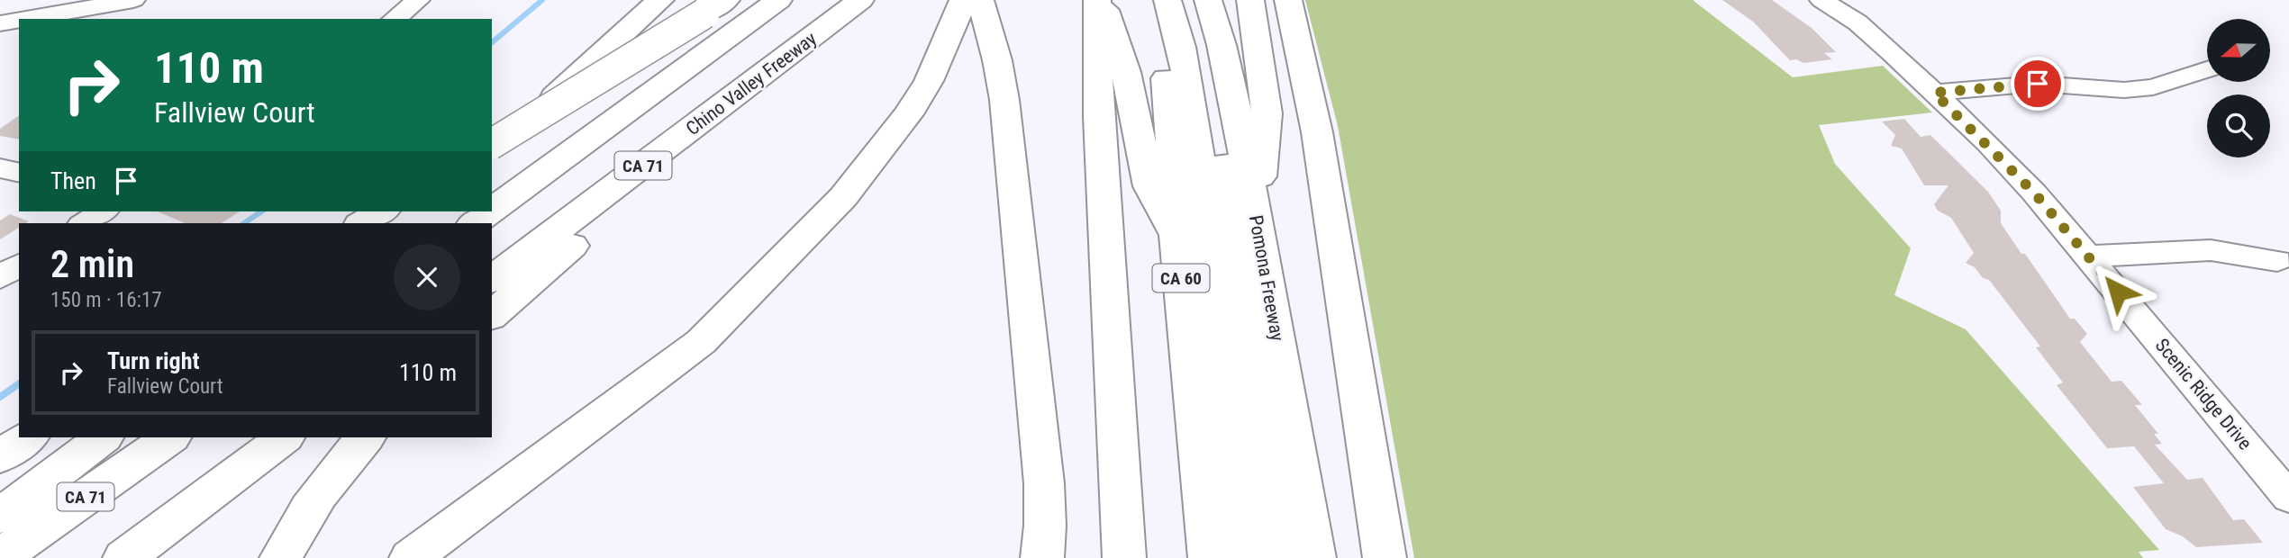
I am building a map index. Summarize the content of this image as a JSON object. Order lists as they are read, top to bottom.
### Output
{
  "streets": {
    "highway": [
      "Chino Valley Freeway",
      "CA 71",
      "CA 60",
      "Pomona Freeway"
    ],
    "street": ["Scenic Ridge Drive"]
  },
  "north": "left",
  "page": {
    "turn": ["110 m", "Fallview Court"],
    "then": "Then",
    "heading": ["2 min", "150 m · 16:17"],
    "list": [
      {
        "name": "Turn right",
        "note": "Fallview Court",
        "value": "110 m"
      }
    ]
  }
}
